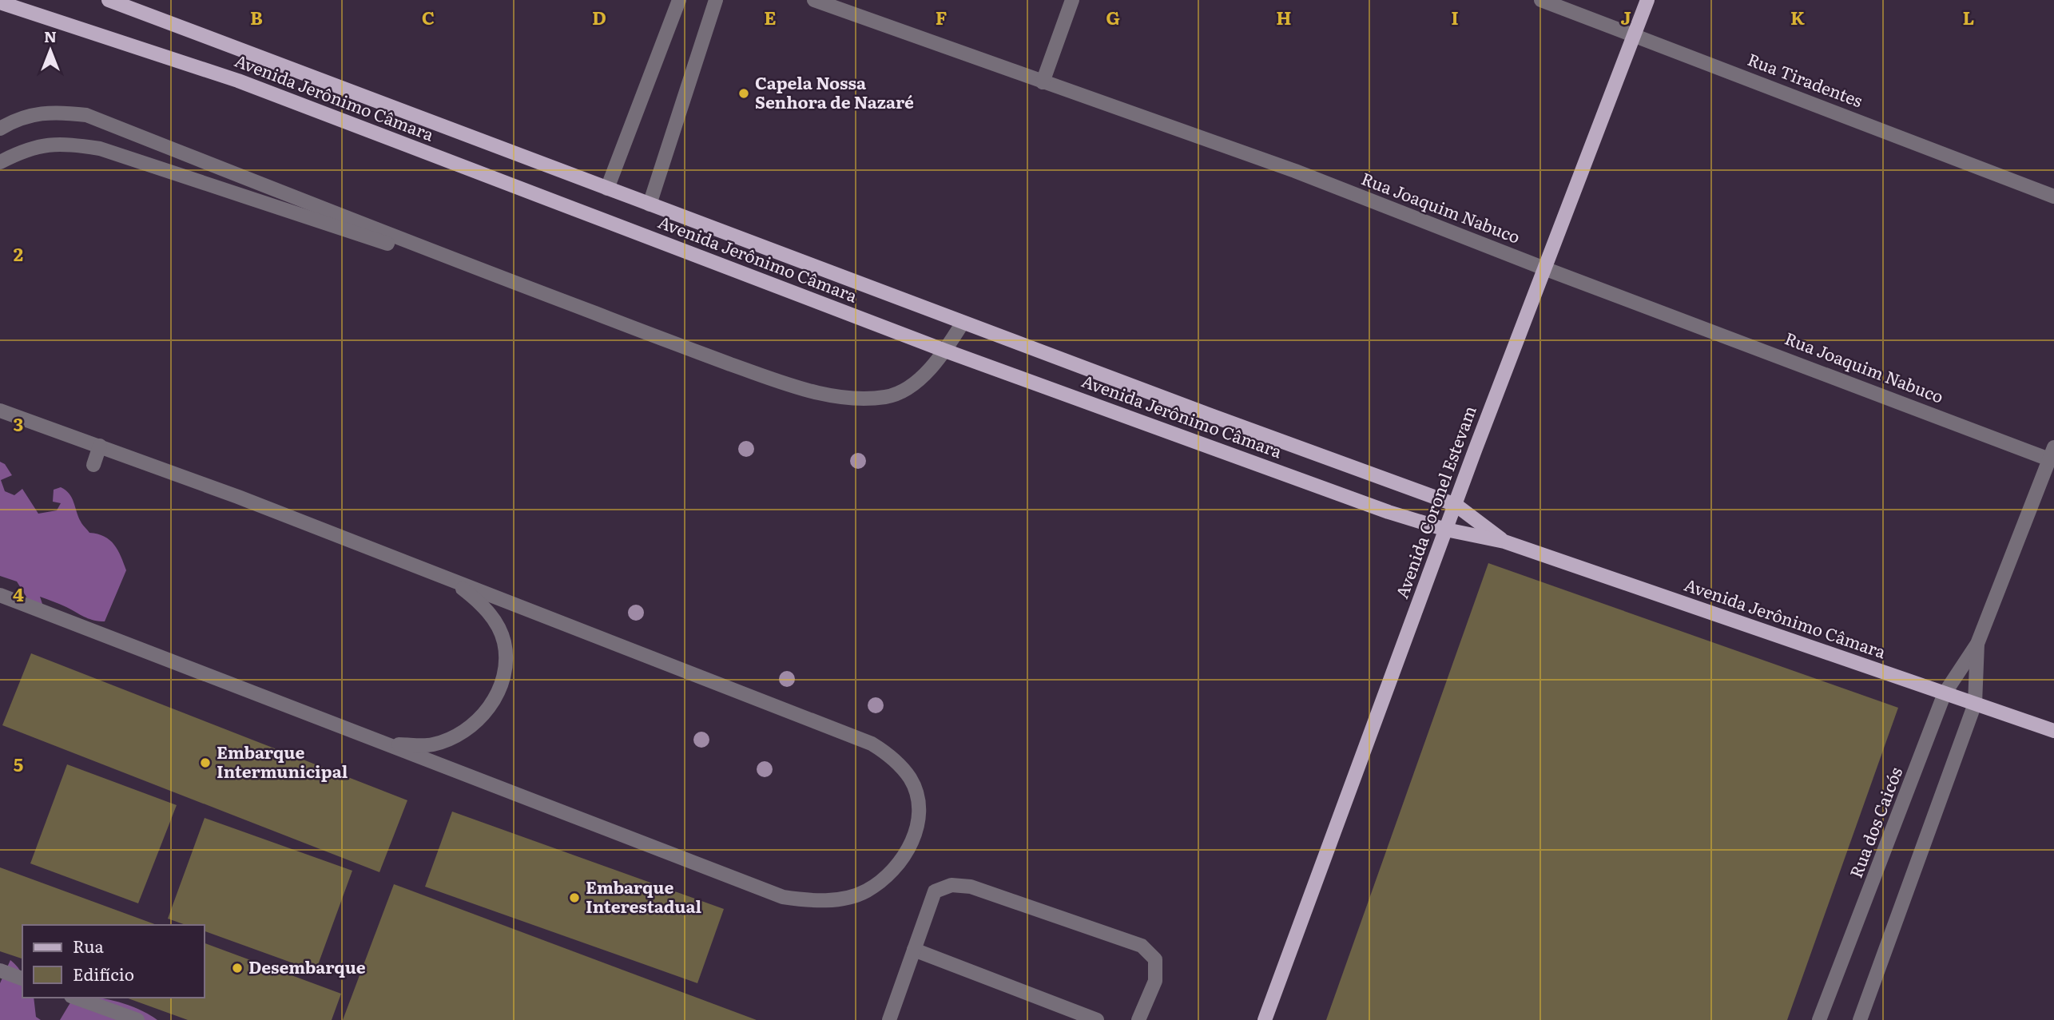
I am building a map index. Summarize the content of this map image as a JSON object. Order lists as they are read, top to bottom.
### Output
{
  "streets": {
    "main road": ["Avenida Jerônimo Câmara", "Avenida Coronel Estevam"],
    "street": ["Rua Tiradentes", "Rua Joaquim Nabuco", "Rua dos Caicós"]
  },
  "crossings": [
    ["Rua Tiradentes", "Avenida Coronel Estevam"],
    ["Avenida Jerônimo Câmara", "Avenida Coronel Estevam"],
    ["Avenida Jerônimo Câmara", "Rua dos Caicós"],
    ["Rua Joaquim Nabuco", "Avenida Coronel Estevam"],
    ["Rua Joaquim Nabuco", "Rua dos Caicós"]
  ],
  "places": [
    "Capela Nossa Senhora de Nazaré",
    "Embarque Intermunicipal",
    "Embarque Interestadual",
    "Desembarque"
  ],
  "legend": ["Rua", "Edifício"],
  "north": "top",
  "grid": {
    "columns": [
      "B",
      "C",
      "D",
      "E",
      "F",
      "G",
      "H",
      "I",
      "J",
      "K",
      "L"
    ],
    "rows": [
      "2",
      "3",
      "4",
      "5"
    ]
  }
}
